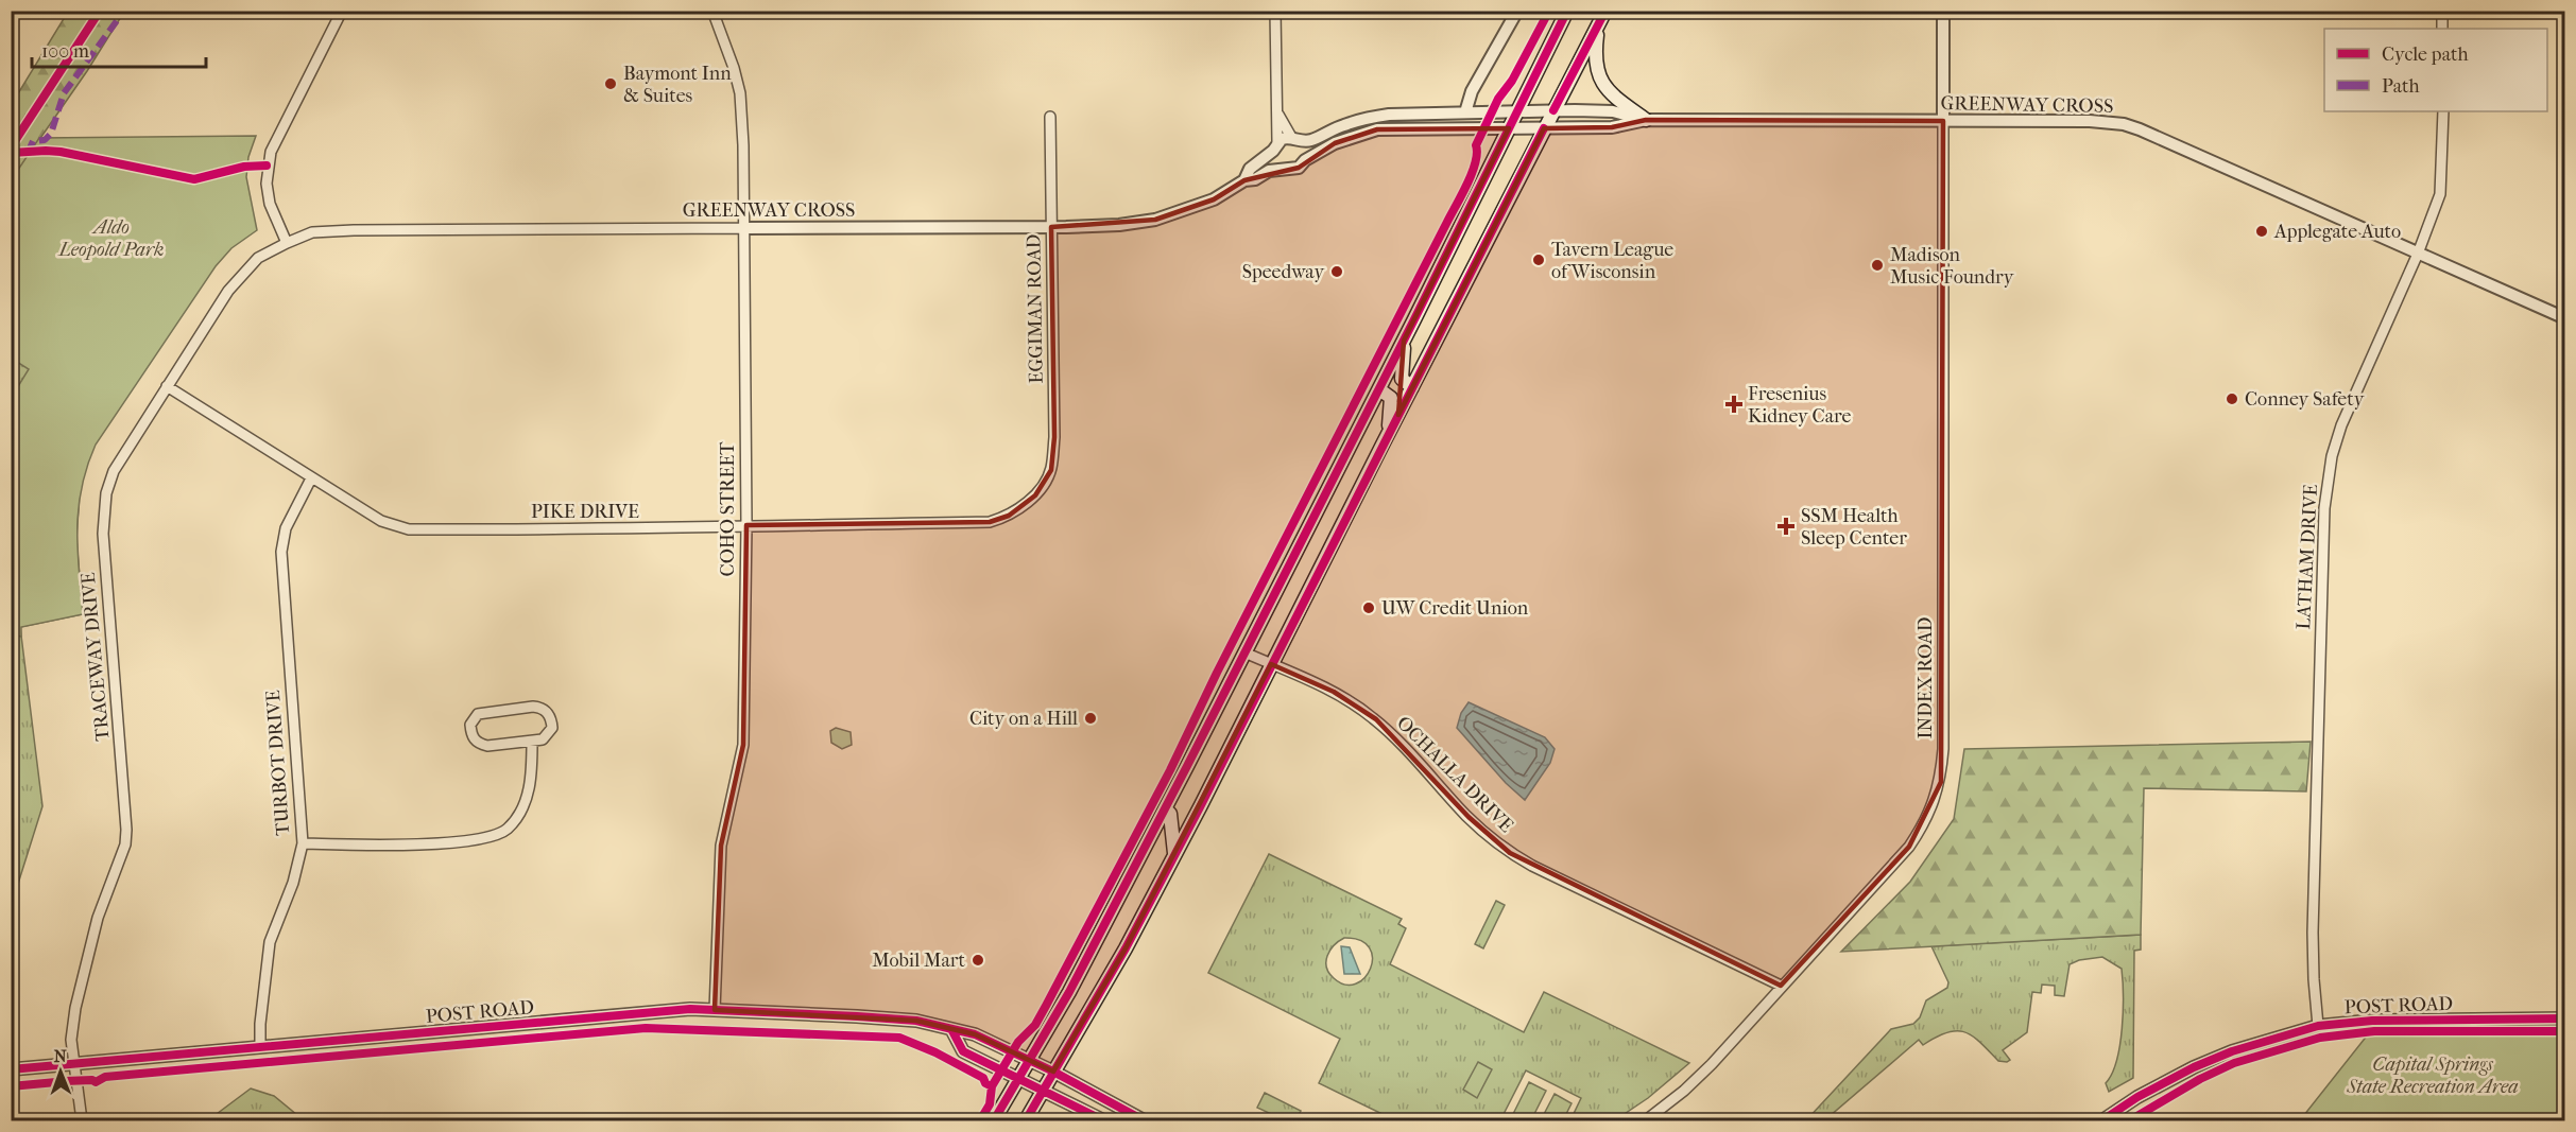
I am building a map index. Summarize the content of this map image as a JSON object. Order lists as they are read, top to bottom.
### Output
{
  "streets": {
    "street": [
      "GREENWAY CROSS",
      "EGGIMAN ROAD",
      "COHO STREET",
      "PIKE DRIVE",
      "LATHAM DRIVE",
      "TRACEWAY DRIVE",
      "INDEX ROAD",
      "TURBOT DRIVE",
      "OCHALLA DRIVE",
      "POST ROAD"
    ]
  },
  "crossings": [
    ["GREENWAY CROSS", "EGGIMAN ROAD"],
    ["GREENWAY CROSS", "COHO STREET"],
    ["GREENWAY CROSS", "LATHAM DRIVE"],
    ["GREENWAY CROSS", "TRACEWAY DRIVE"],
    ["GREENWAY CROSS", "INDEX ROAD"],
    ["EGGIMAN ROAD", "PIKE DRIVE"],
    ["COHO STREET", "PIKE DRIVE"],
    ["COHO STREET", "POST ROAD"],
    ["PIKE DRIVE", "TRACEWAY DRIVE"],
    ["PIKE DRIVE", "TURBOT DRIVE"],
    ["LATHAM DRIVE", "POST ROAD"],
    ["TRACEWAY DRIVE", "POST ROAD"],
    ["INDEX ROAD", "OCHALLA DRIVE"],
    ["TURBOT DRIVE", "POST ROAD"]
  ],
  "parks": ["Aldo Leopold Park", "Capital Springs State Recreation Area"],
  "places": {
    "other": [
      "Baymont Inn & Suites",
      "Applegate Auto",
      "Tavern League of Wisconsin",
      "Madison Music Foundry",
      "Speedway",
      "Conney Safety",
      "UW Credit Union",
      "City on a Hill",
      "Mobil Mart"
    ],
    "health": ["Fresenius Kidney Care", "SSM Health Sleep Center"]
  },
  "legend": ["Cycle path", "Path"],
  "scale_bar": "100 m",
  "north": "top"
}
